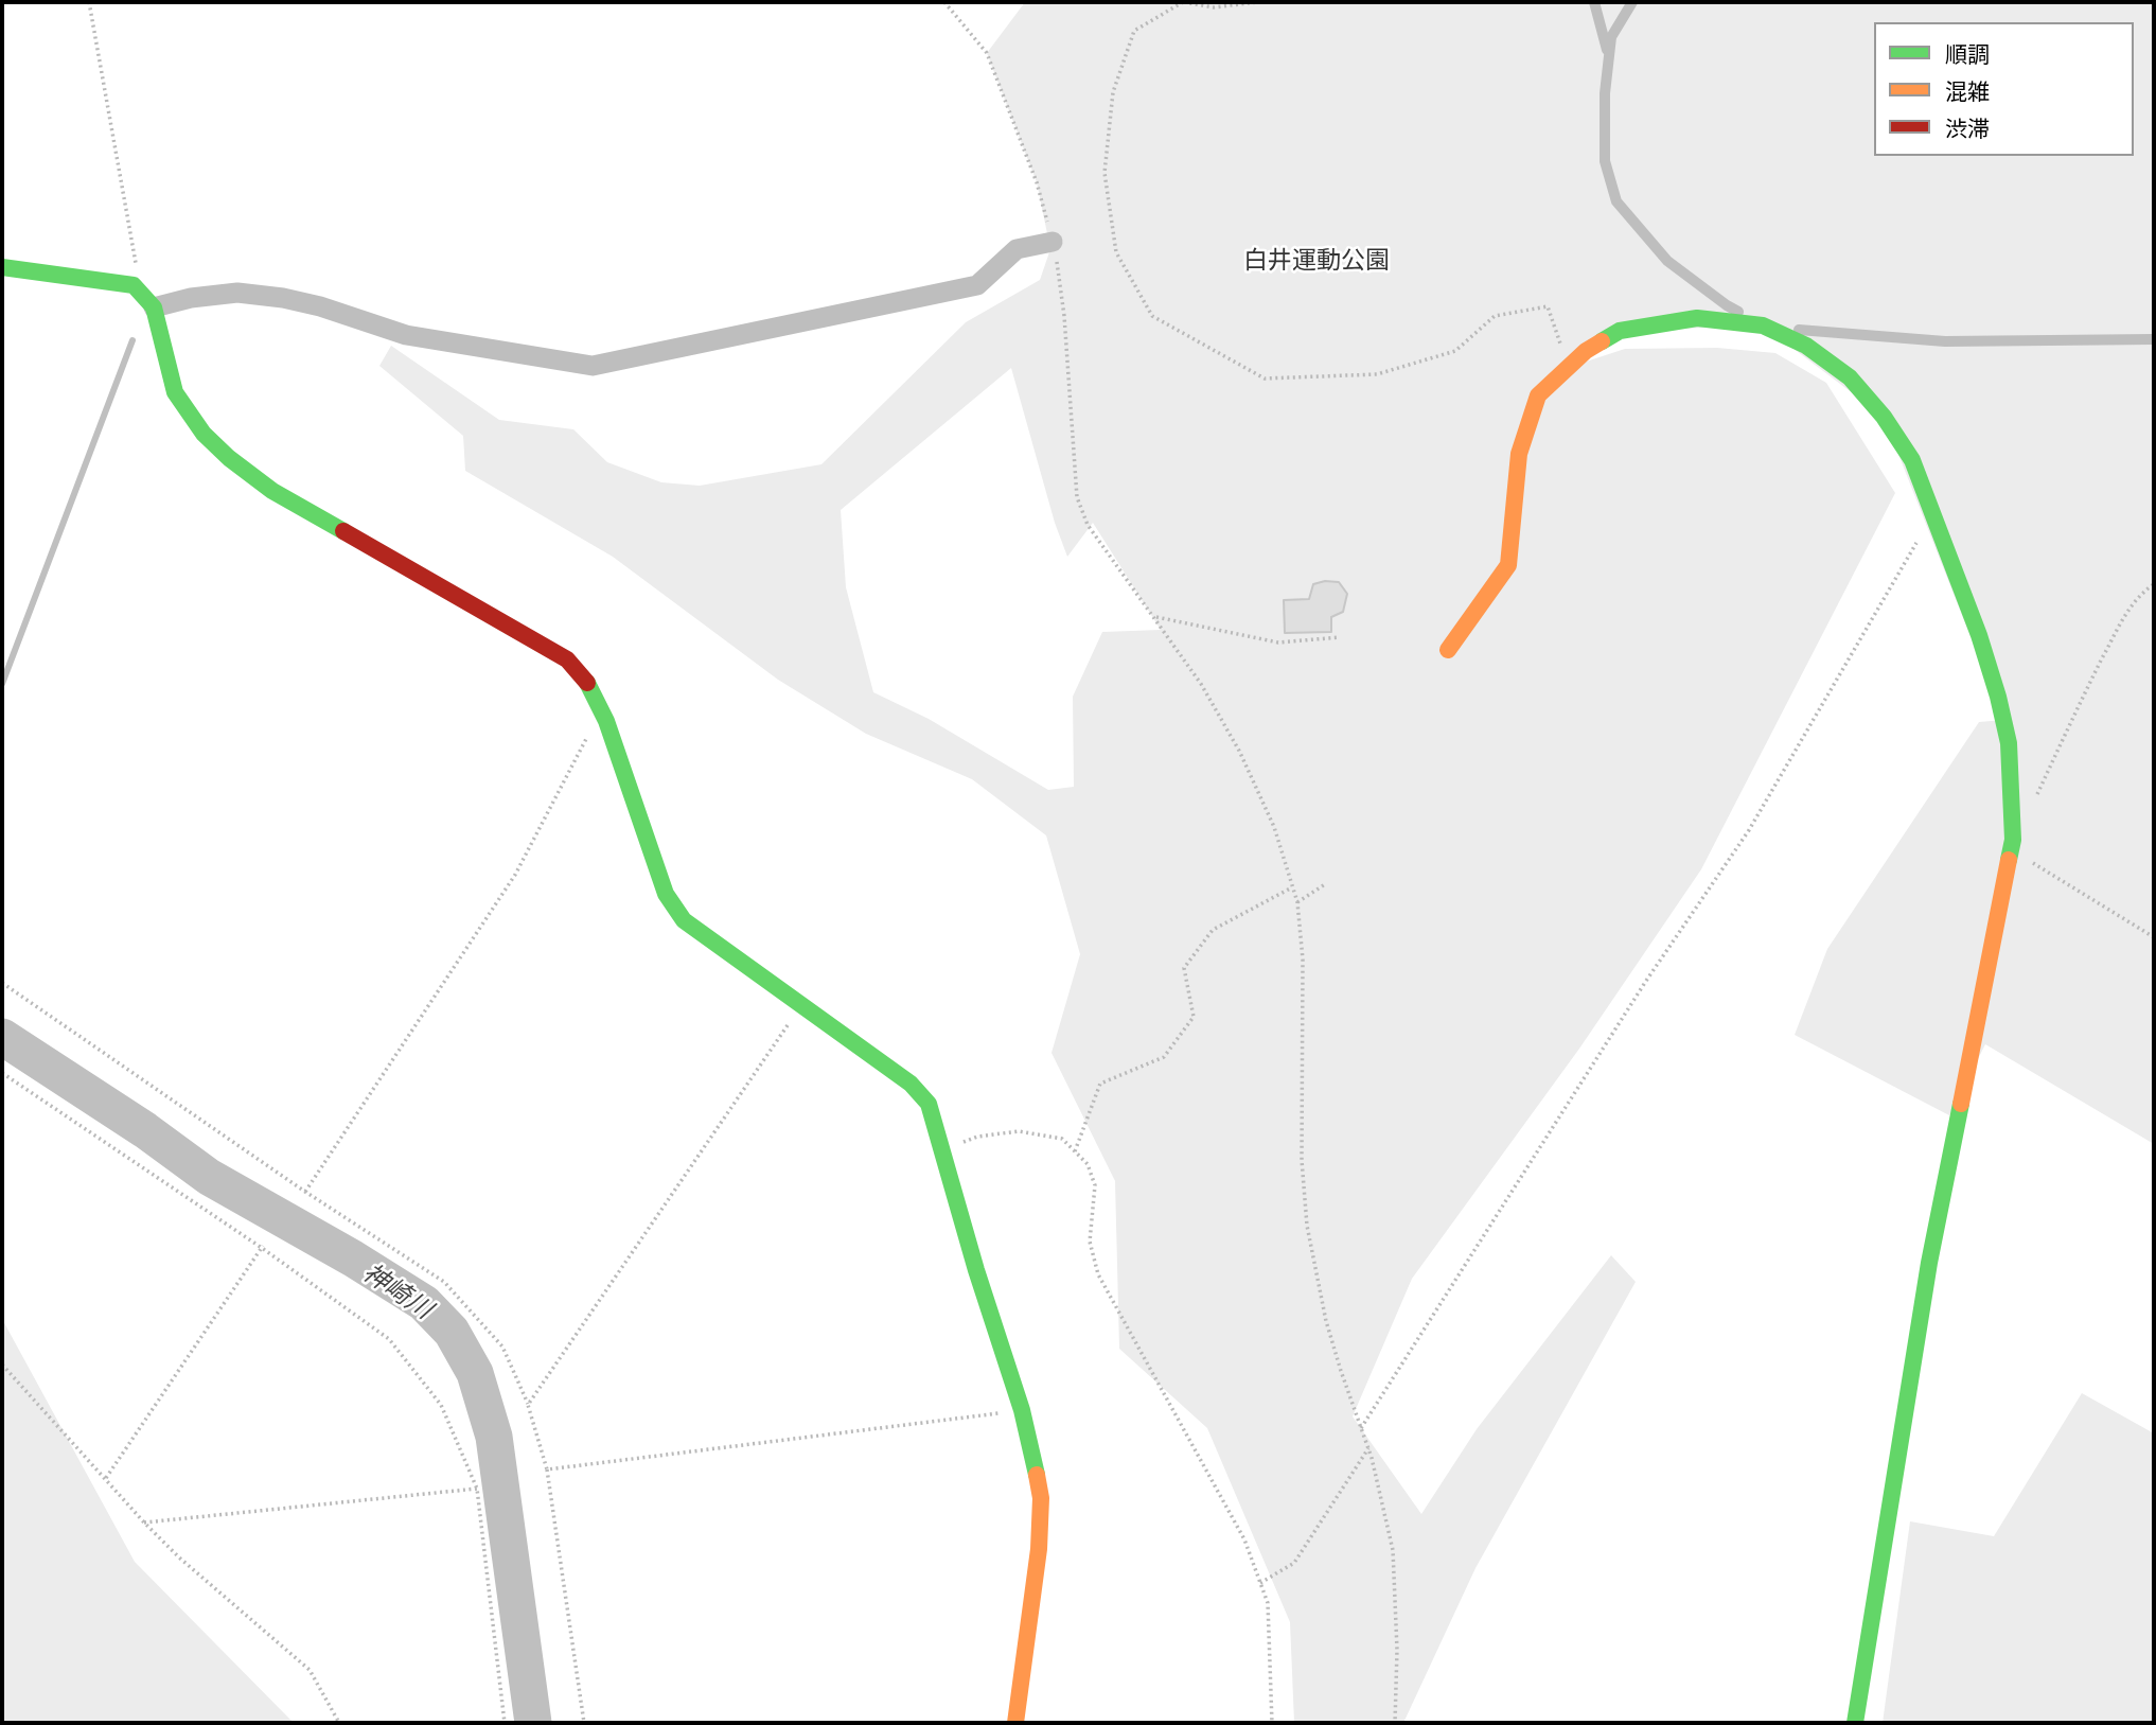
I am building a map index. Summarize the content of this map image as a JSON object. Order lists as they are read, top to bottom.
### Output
{
  "water": ["神崎川"],
  "parks": ["白井運動公園"],
  "legend": ["順調", "混雑", "渋滞"]
}
